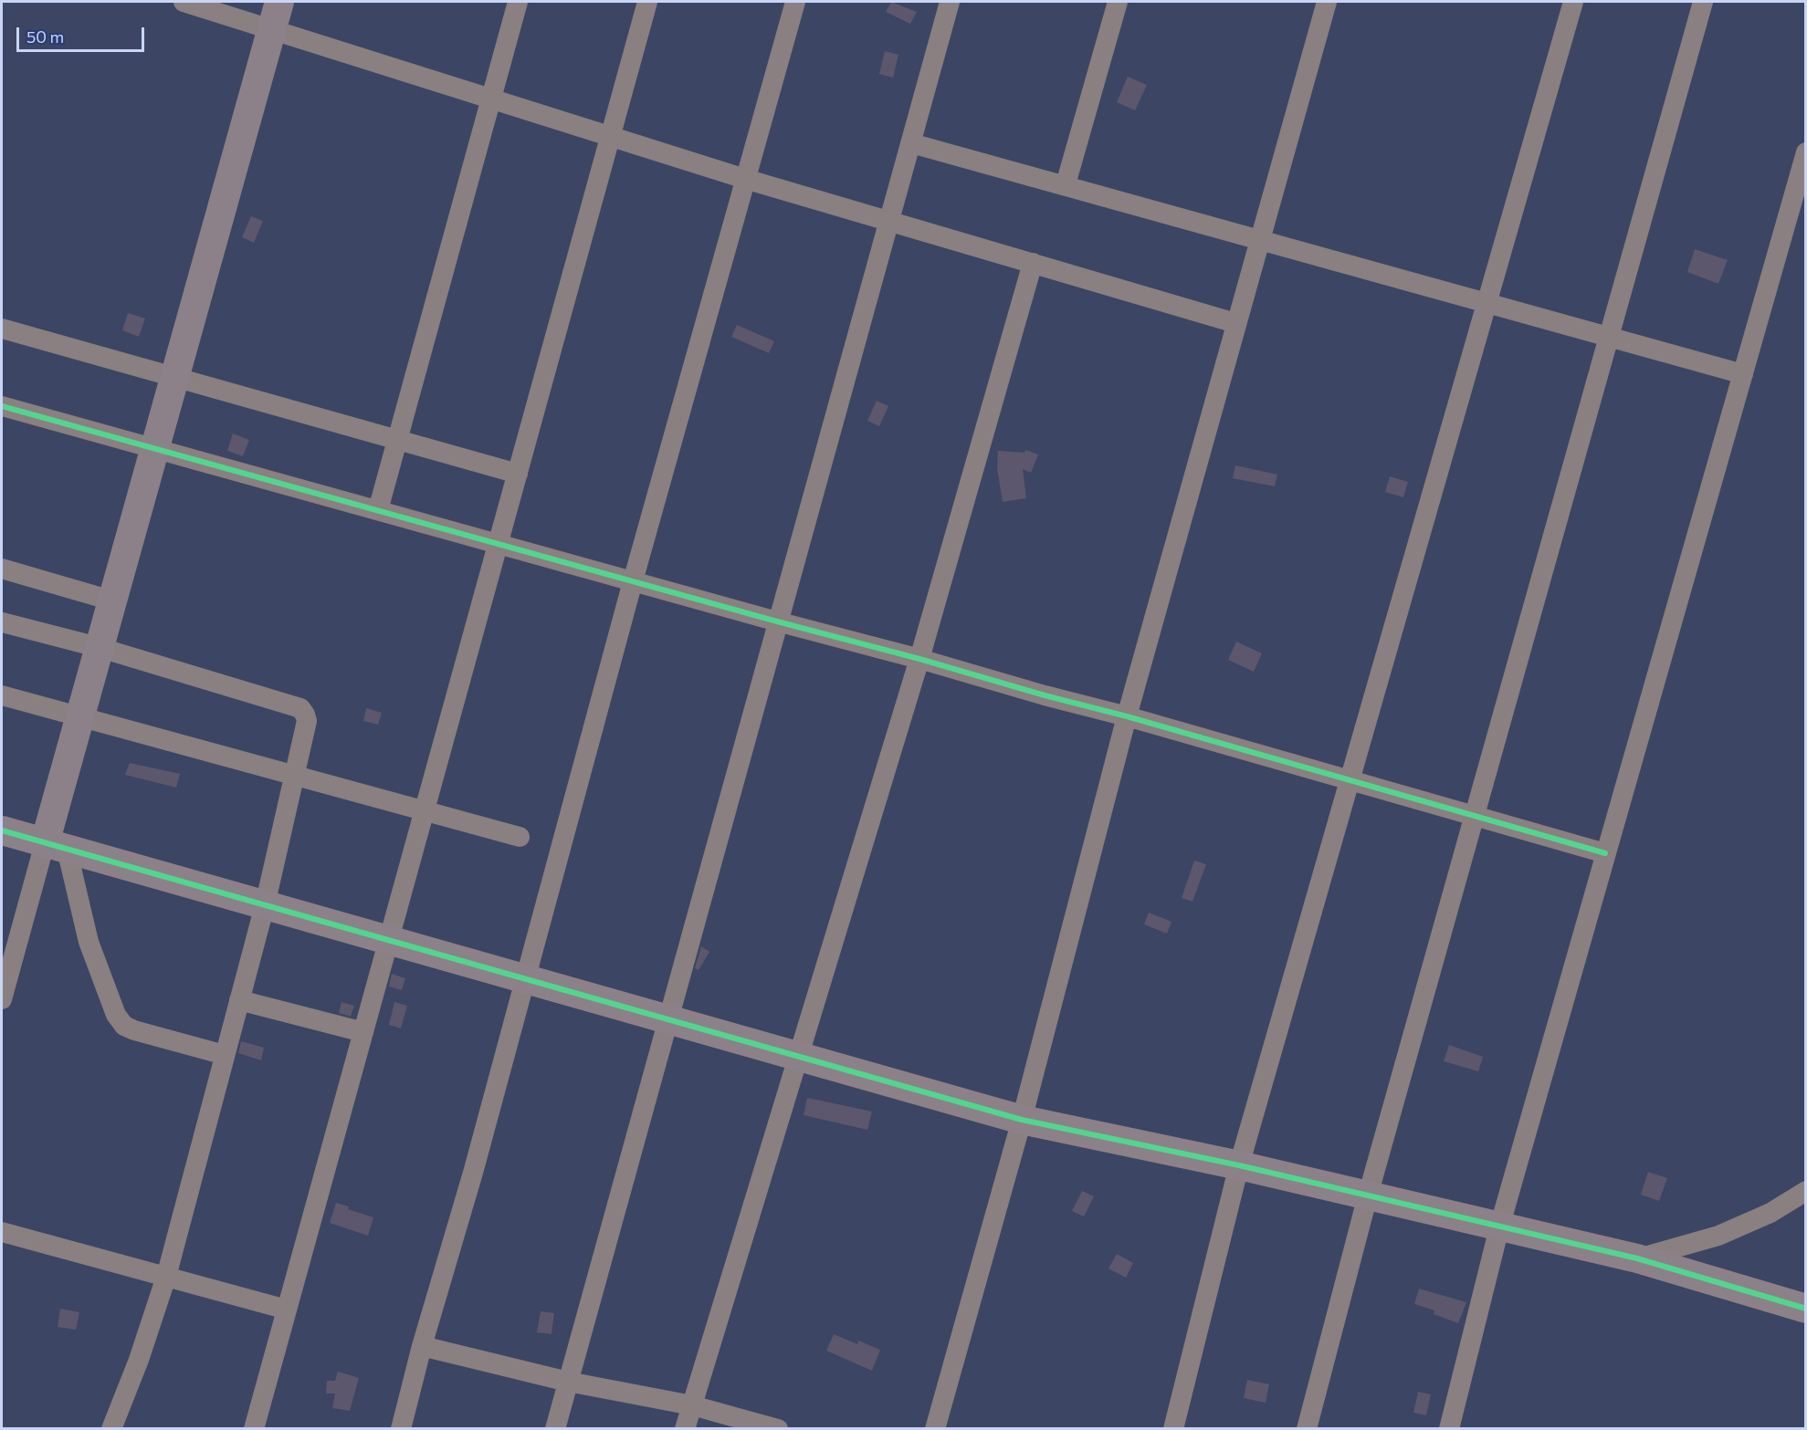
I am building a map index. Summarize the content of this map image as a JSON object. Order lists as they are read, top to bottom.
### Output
{
  "scale_bar": "50 m"
}
